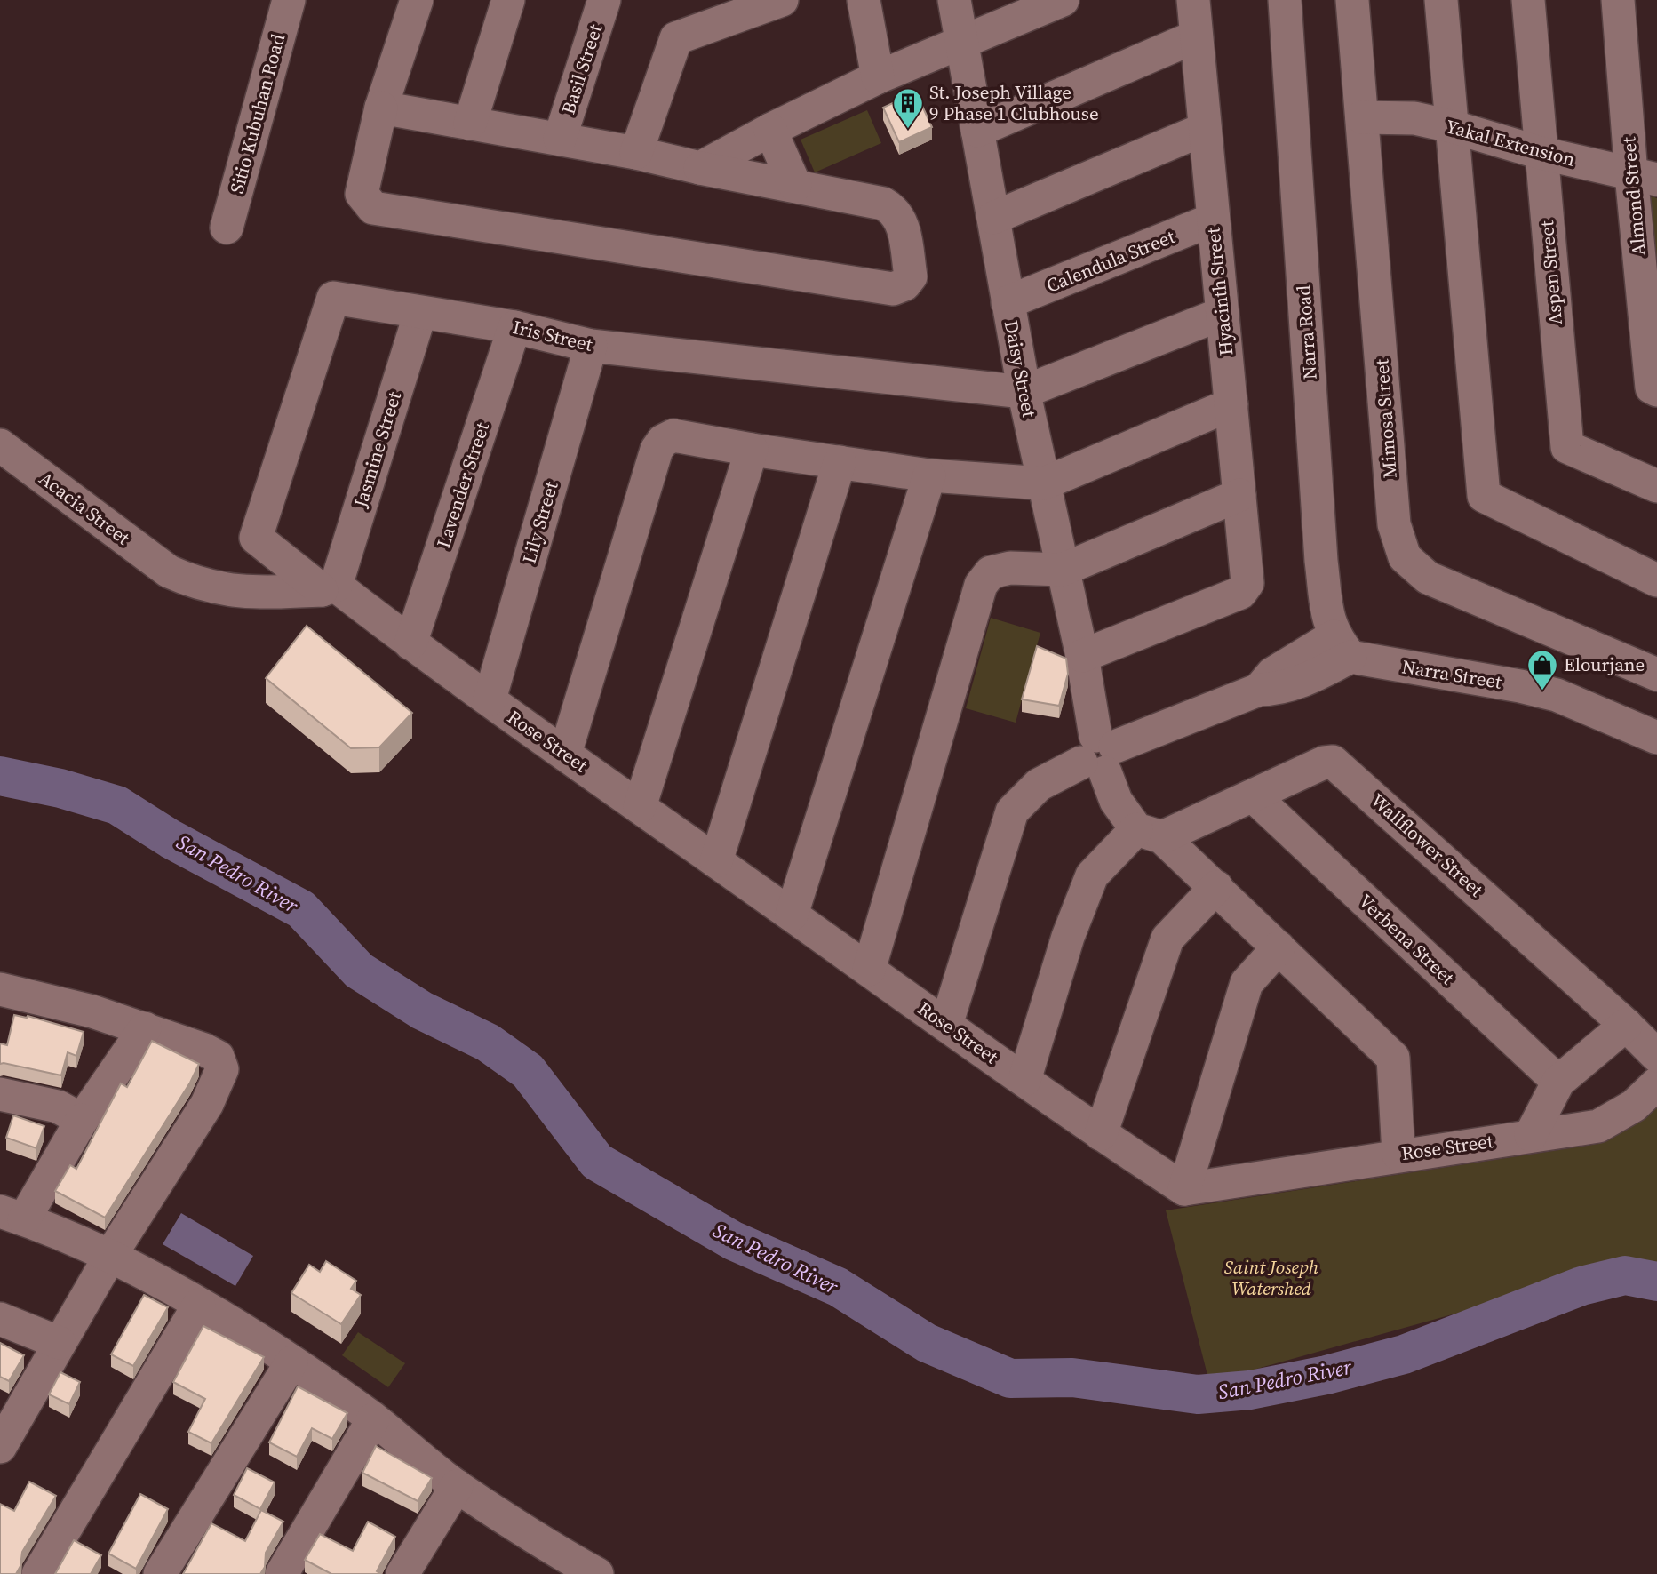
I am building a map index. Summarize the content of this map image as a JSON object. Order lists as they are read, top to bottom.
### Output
{
  "streets": {
    "street": [
      "Basil Street",
      "Sitio Kubuhan Road",
      "Yakal Extension",
      "Almond Street",
      "Calendula Street",
      "Aspen Street",
      "Hyacinth Street",
      "Narra Road",
      "Iris Street",
      "Daisy Street",
      "Mimosa Street",
      "Jasmine Street",
      "Lavender Street",
      "Acacia Street",
      "Lily Street",
      "Narra Street",
      "Rose Street",
      "Wallflower Street",
      "Verbena Street"
    ]
  },
  "crossings": [
    ["Yakal Extension", "Almond Street"],
    ["Yakal Extension", "Aspen Street"],
    ["Yakal Extension", "Mimosa Street"],
    ["Calendula Street", "Hyacinth Street"],
    ["Calendula Street", "Daisy Street"],
    ["Hyacinth Street", "Daisy Street"],
    ["Narra Road", "Narra Street"],
    ["Iris Street", "Daisy Street"],
    ["Iris Street", "Jasmine Street"],
    ["Iris Street", "Lavender Street"],
    ["Iris Street", "Lily Street"],
    ["Iris Street", "Rose Street"],
    ["Daisy Street", "Rose Street"],
    ["Daisy Street", "Wallflower Street"],
    ["Jasmine Street", "Acacia Street"],
    ["Jasmine Street", "Rose Street"],
    ["Lavender Street", "Rose Street"],
    ["Acacia Street", "Rose Street"],
    ["Lily Street", "Rose Street"],
    ["Wallflower Street", "Verbena Street"]
  ],
  "water": ["San Pedro River"],
  "parks": ["Saint Joseph Watershed"],
  "places": {
    "building": ["St. Joseph Village 9 Phase 1 Clubhouse"],
    "shop": ["Elourjane"]
  }
}
